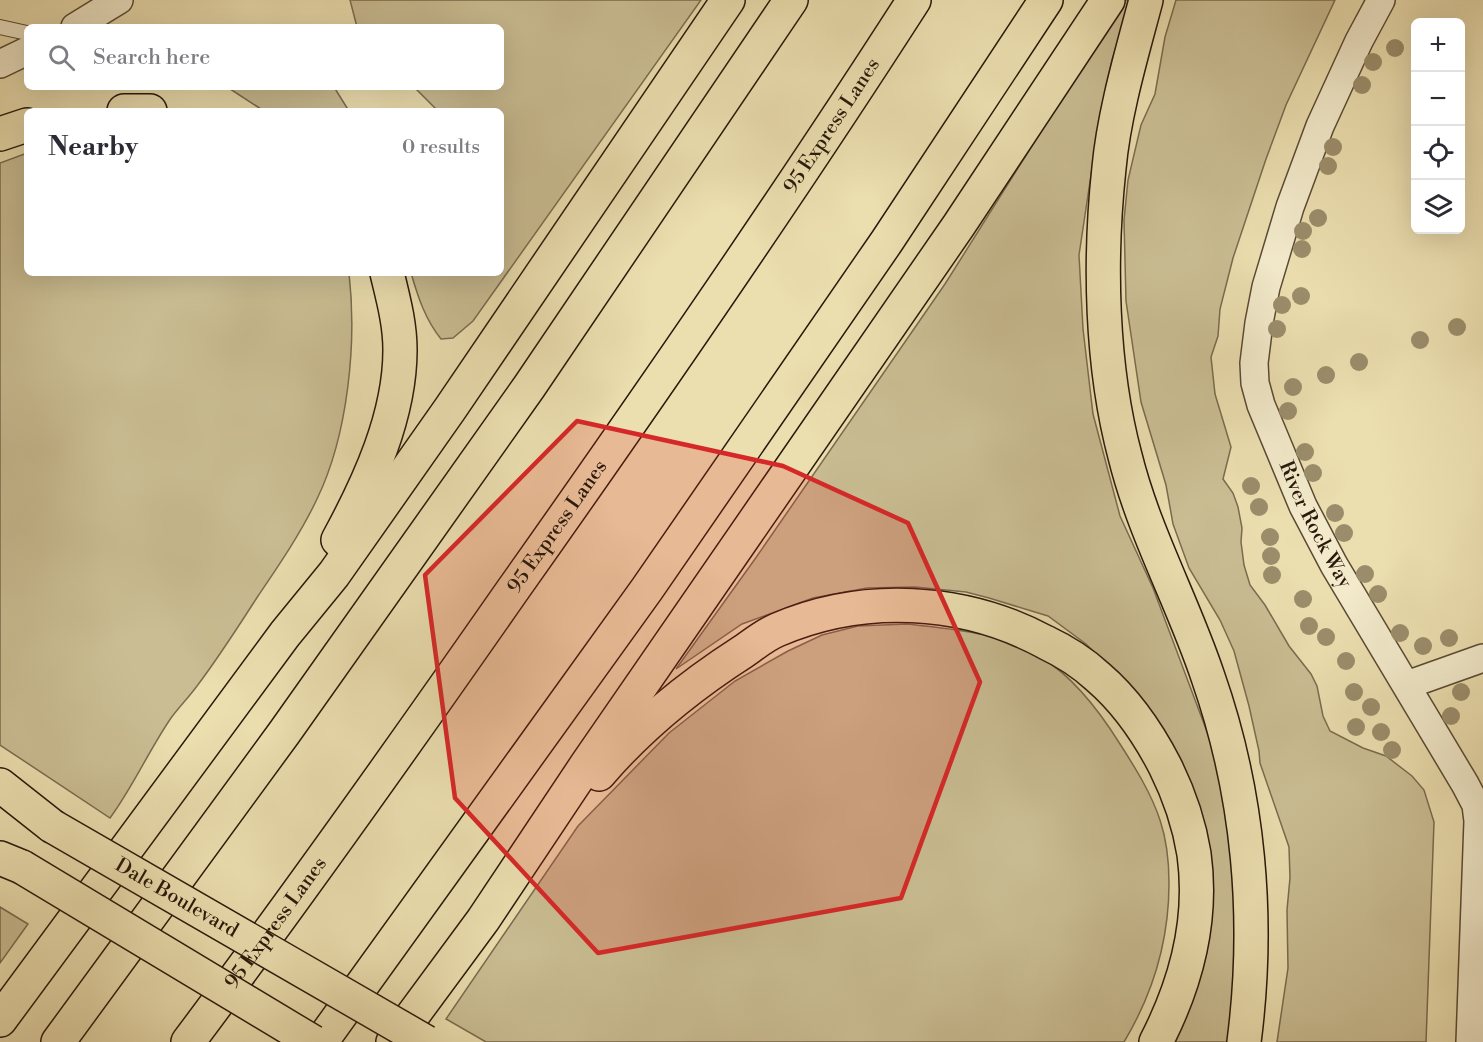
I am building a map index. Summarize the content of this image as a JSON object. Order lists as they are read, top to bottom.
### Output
{
  "streets": {
    "main road": ["95 Express Lanes", "Dale Boulevard"],
    "street": ["River Rock Way"]
  },
  "page": {
    "map_buttons": ["+", "−"],
    "search": "Search here",
    "heading": ["Nearby", "0 results"]
  }
}
